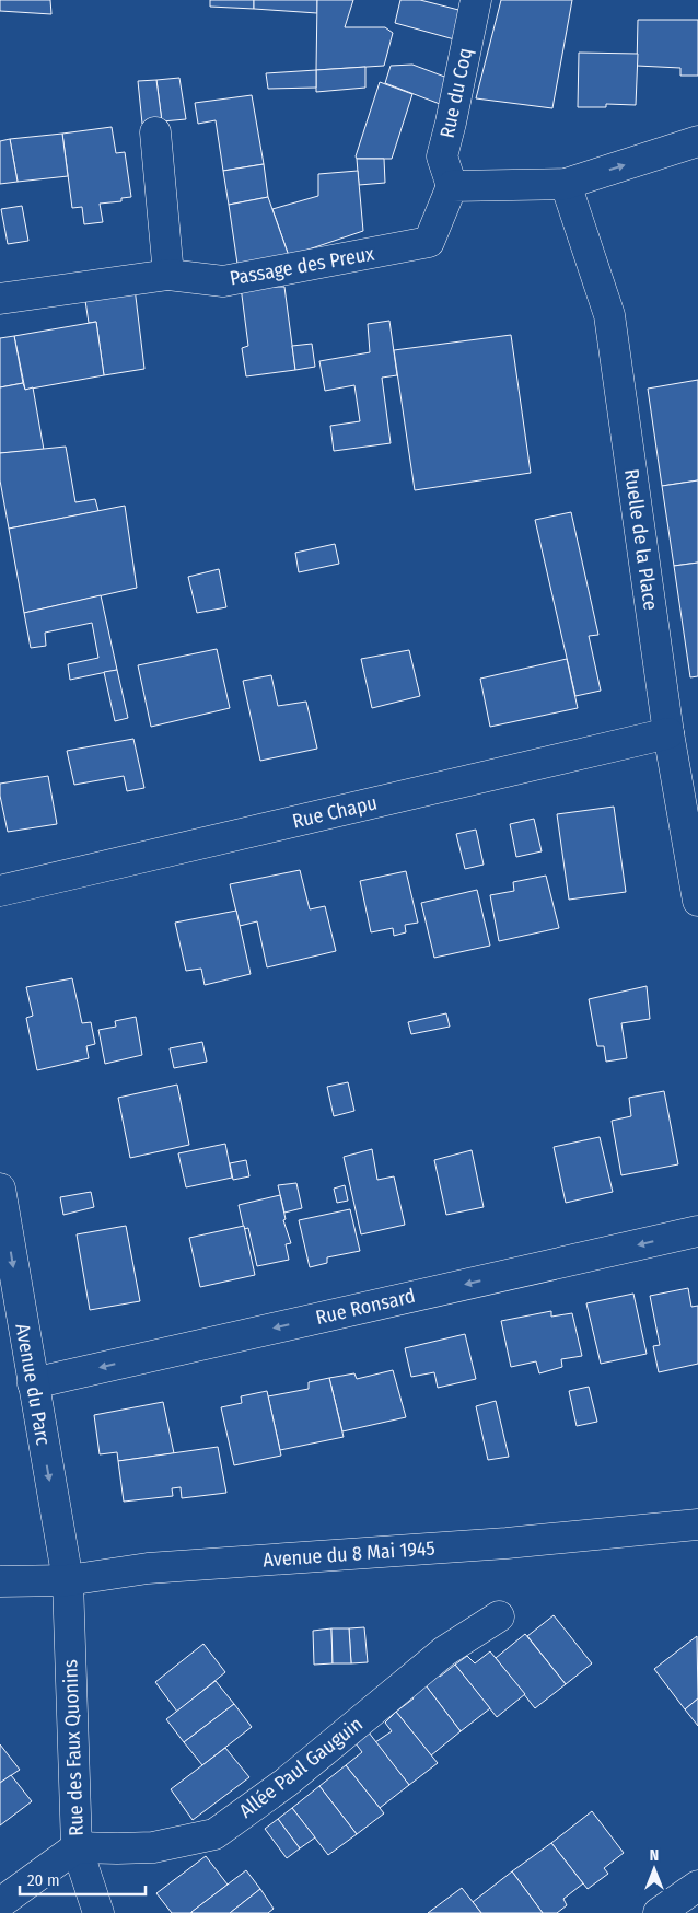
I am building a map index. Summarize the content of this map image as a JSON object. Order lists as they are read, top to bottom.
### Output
{
  "streets": {
    "street": [
      "Rue du Coq",
      "Passage des Preux",
      "Ruelle de la Place",
      "Rue Chapu",
      "Rue Ronsard",
      "Avenue du Parc",
      "Avenue du 8 Mai 1945",
      "Rue des Faux Quonins",
      "Allée Paul Gauguin"
    ]
  },
  "crossings": [
    ["Rue du Coq", "Passage des Preux"],
    ["Ruelle de la Place", "Rue Chapu"],
    ["Rue Ronsard", "Avenue du Parc"],
    ["Avenue du Parc", "Avenue du 8 Mai 1945"],
    ["Avenue du Parc", "Rue des Faux Quonins"],
    ["Avenue du 8 Mai 1945", "Rue des Faux Quonins"],
    ["Rue des Faux Quonins", "Allée Paul Gauguin"]
  ],
  "one_way": ["Rue Ronsard", "Avenue du Parc"],
  "scale_bar": "20 m",
  "north": "top"
}
